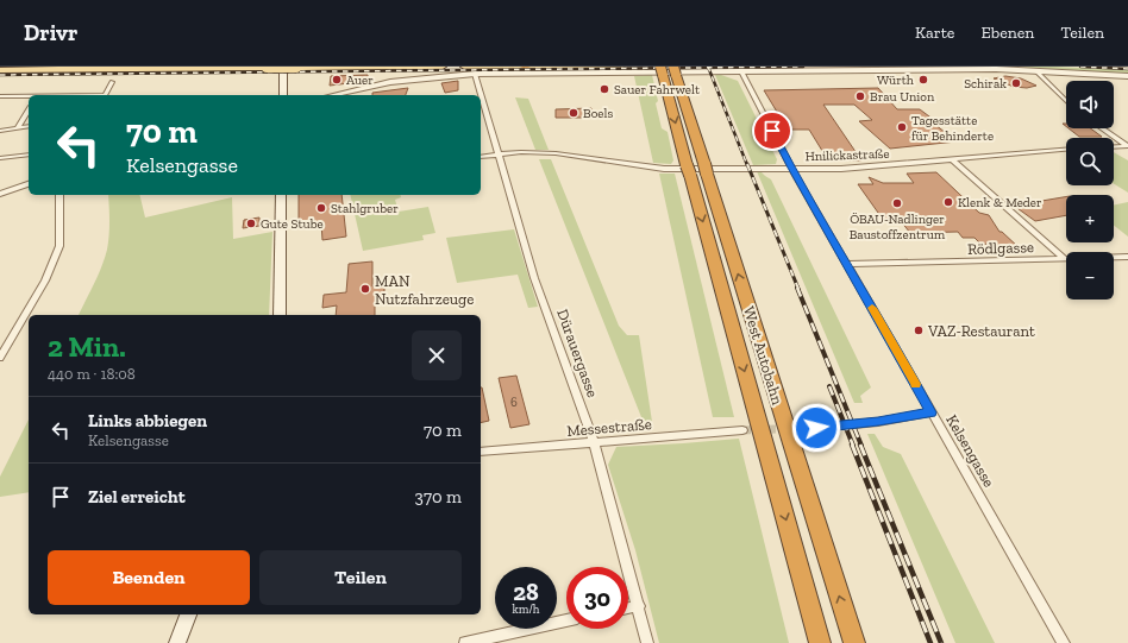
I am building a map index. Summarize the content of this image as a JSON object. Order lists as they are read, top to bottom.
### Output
{
  "streets": {
    "highway": ["West Autobahn"],
    "street": [
      "Hnilickastraße",
      "Rödlgasse",
      "Dürauergasse",
      "Messestraße",
      "Kelsengasse"
    ]
  },
  "crossings": [
    ["Hnilickastraße", "Dürauergasse"],
    ["Hnilickastraße", "Kelsengasse"],
    ["Rödlgasse", "Kelsengasse"],
    ["Dürauergasse", "Messestraße"]
  ],
  "places": [
    "Auer",
    "Würth",
    "Schirak",
    "Sauer Fahrwelt",
    "Brau Union",
    "Boels",
    "Tagesstätte für Behinderte",
    "Klenk & Meder",
    "ÖBAU-Nadlinger Baustoffzentrum",
    "Stahlgruber",
    "Gute Stube",
    "MAN Nutzfahrzeuge",
    "VAZ-Restaurant"
  ],
  "house_numbers": ["6"],
  "page": {
    "header": "Drivr",
    "nav": ["Karte", "Ebenen", "Teilen"],
    "map_buttons": ["+", "−"],
    "turn": ["70 m", "Kelsengasse"],
    "heading": ["2 Min.", "440 m · 18:08"],
    "list": [
      {
        "name": "Links abbiegen",
        "note": "Kelsengasse",
        "value": "70 m"
      },
      {
        "name": "Ziel erreicht",
        "value": "370 m"
      }
    ],
    "buttons": ["Beenden", "Teilen"],
    "speed": "28 km/h",
    "limit": "30"
  }
}
